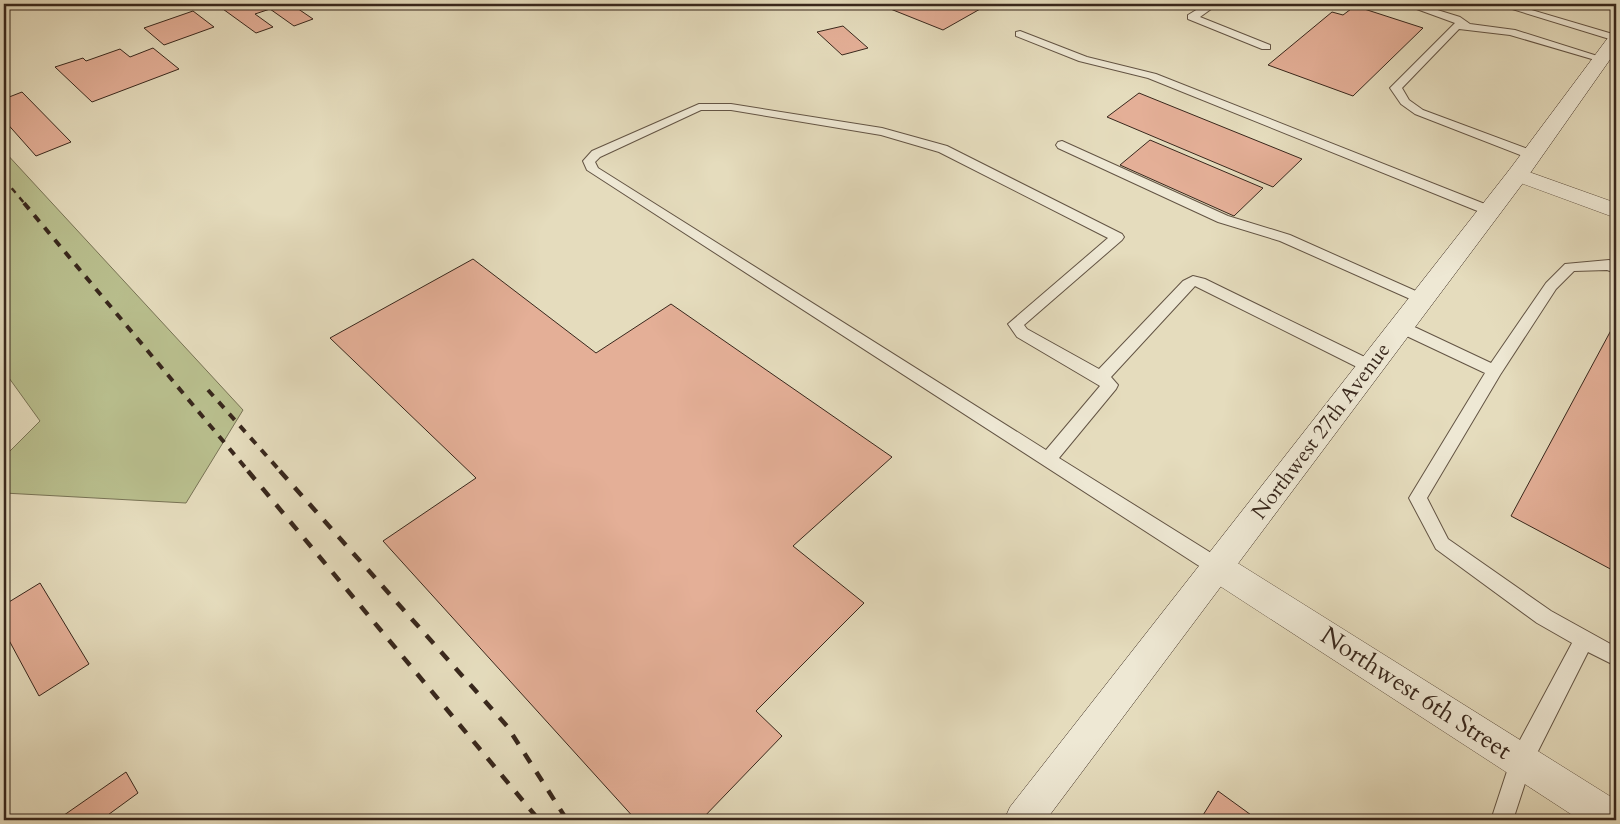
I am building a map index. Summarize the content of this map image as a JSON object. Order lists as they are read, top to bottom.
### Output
{
  "streets": {
    "main road": ["Northwest 27th Avenue", "Northwest 6th Street"]
  },
  "crossings": [
    ["Northwest 27th Avenue", "Northwest 6th Street"]
  ]
}
